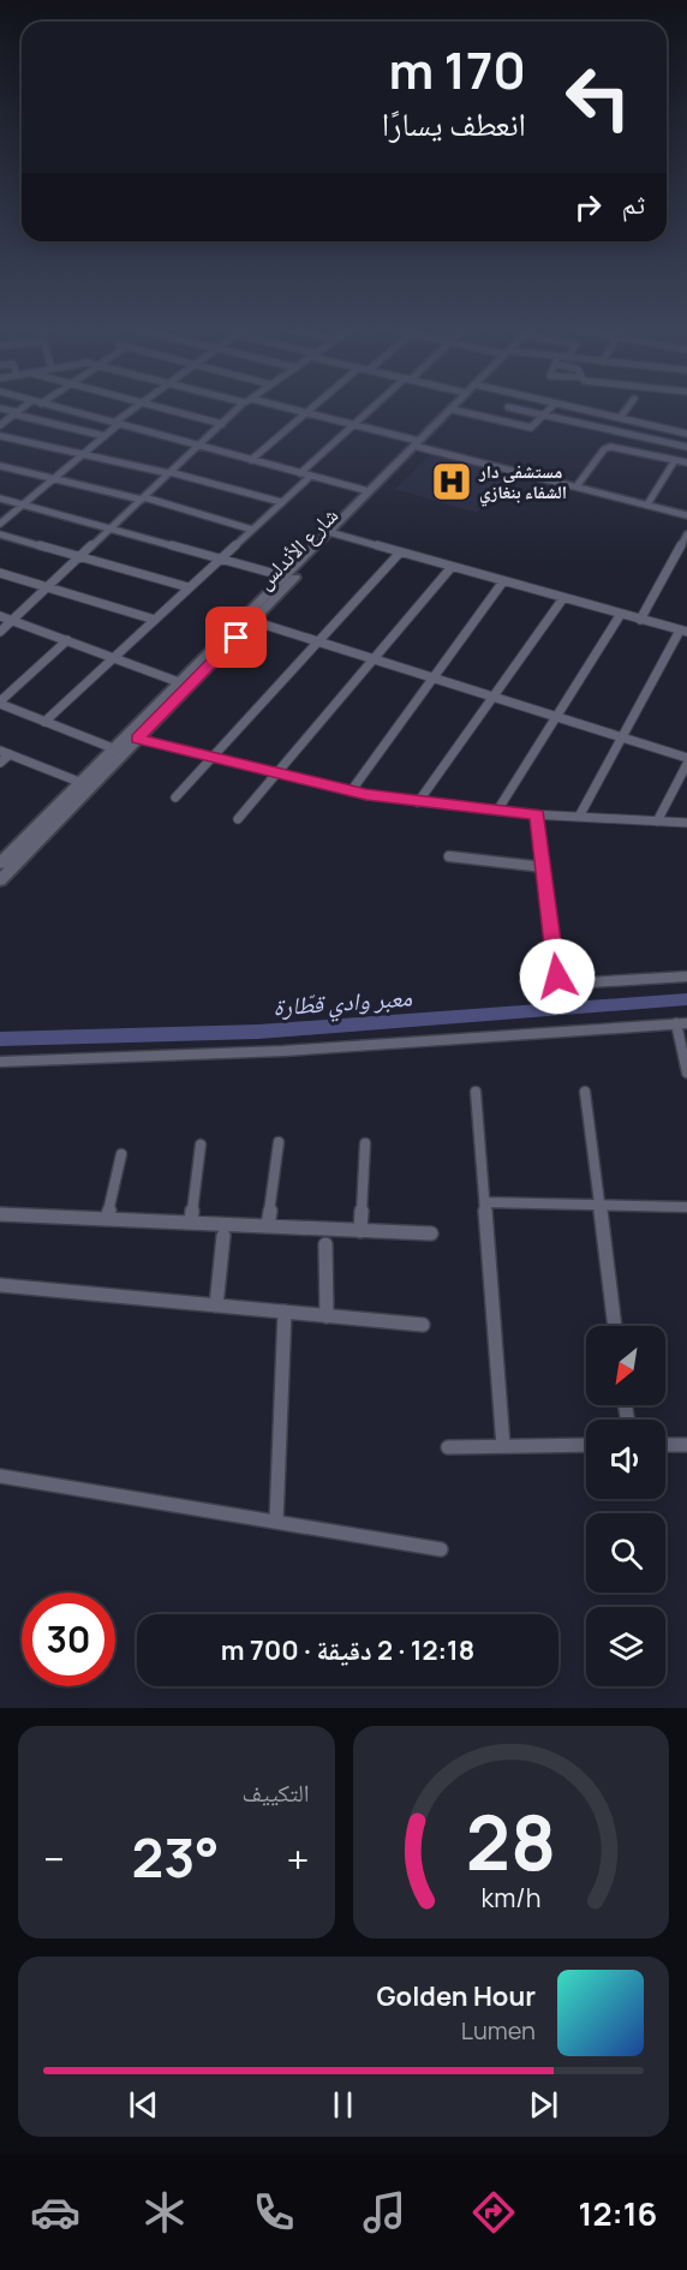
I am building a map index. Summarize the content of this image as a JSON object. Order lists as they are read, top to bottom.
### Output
{
  "streets": {
    "main road": ["شارع الأندلس"]
  },
  "water": ["معبر وادي قطّارة"],
  "places": {
    "hospital": ["مستشفى دار الشفاء بنغازي"]
  },
  "north": "bottom left",
  "page": {
    "turn": ["170 m", "انعطف يسارًا"],
    "then": "ثم",
    "limit": "30",
    "trip": "12:18 · 2 دقيقة · 700 m",
    "tile": "التكييف",
    "heat": ["−", "23°", "+"],
    "song": ["Golden Hour", "Lumen"],
    "tabs": "12:16",
    "gauge": ["28", "km/h"]
  }
}
